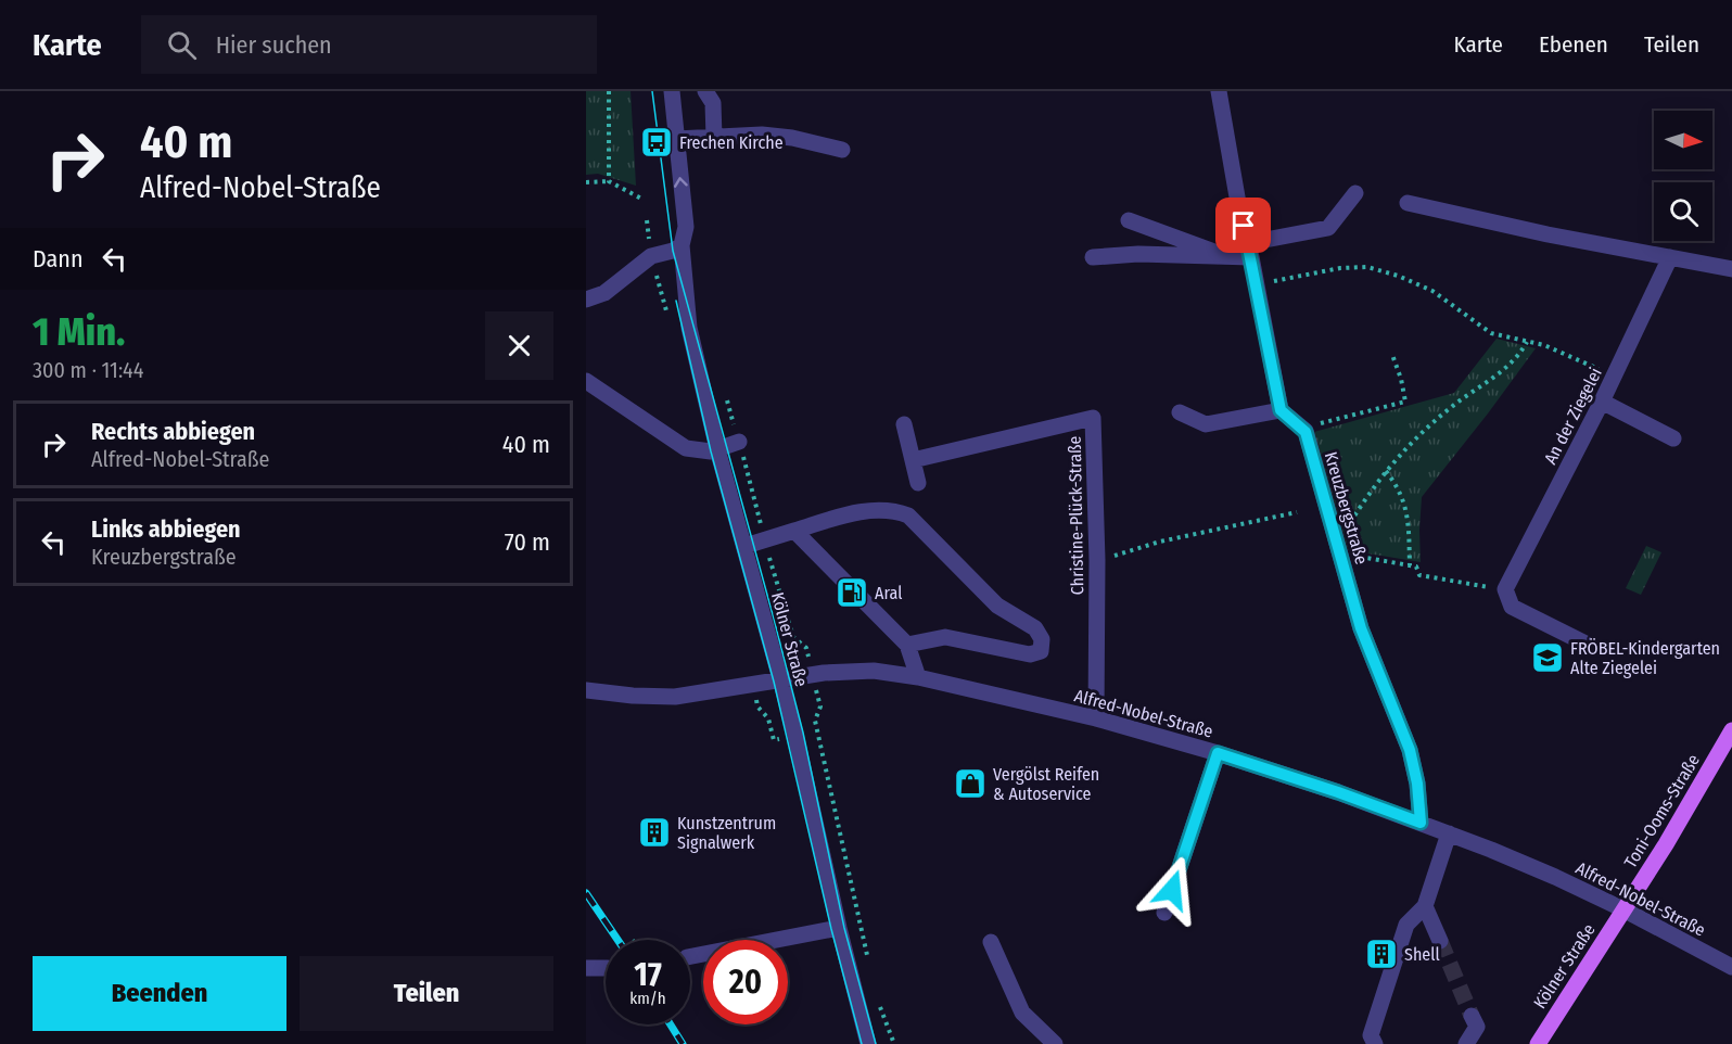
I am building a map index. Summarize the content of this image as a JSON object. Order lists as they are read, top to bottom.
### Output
{
  "streets": {
    "main road": ["Kölner Straße", "Toni-Ooms-Straße"],
    "street": [
      "An der Ziegelei",
      "Kreuzbergstraße",
      "Christine-Plück-Straße",
      "Alfred-Nobel-Straße"
    ]
  },
  "crossings": [
    ["Kreuzbergstraße", "Alfred-Nobel-Straße"],
    ["Christine-Plück-Straße", "Alfred-Nobel-Straße"],
    ["Kölner Straße", "Alfred-Nobel-Straße"],
    ["Kölner Straße", "Toni-Ooms-Straße"],
    ["Alfred-Nobel-Straße", "Toni-Ooms-Straße"]
  ],
  "places": {
    "bus stop": ["Frechen Kirche"],
    "fuel station": ["Aral"],
    "school or university": ["FRÖBEL-Kindergarten Alte Ziegelei"],
    "shop": ["Vergölst Reifen & Autoservice"],
    "building": ["Kunstzentrum Signalwerk", "Shell"]
  },
  "north": "right",
  "page": {
    "header": "Karte",
    "search": "Hier suchen",
    "nav": ["Karte", "Ebenen", "Teilen"],
    "turn": ["40 m", "Alfred-Nobel-Straße"],
    "then": "Dann",
    "heading": ["1 Min.", "300 m · 11:44"],
    "list": [
      {
        "name": "Rechts abbiegen",
        "note": "Alfred-Nobel-Straße",
        "value": "40 m"
      },
      {
        "name": "Links abbiegen",
        "note": "Kreuzbergstraße",
        "value": "70 m"
      }
    ],
    "speed": "17 km/h",
    "limit": "20",
    "buttons": ["Beenden", "Teilen"]
  }
}
